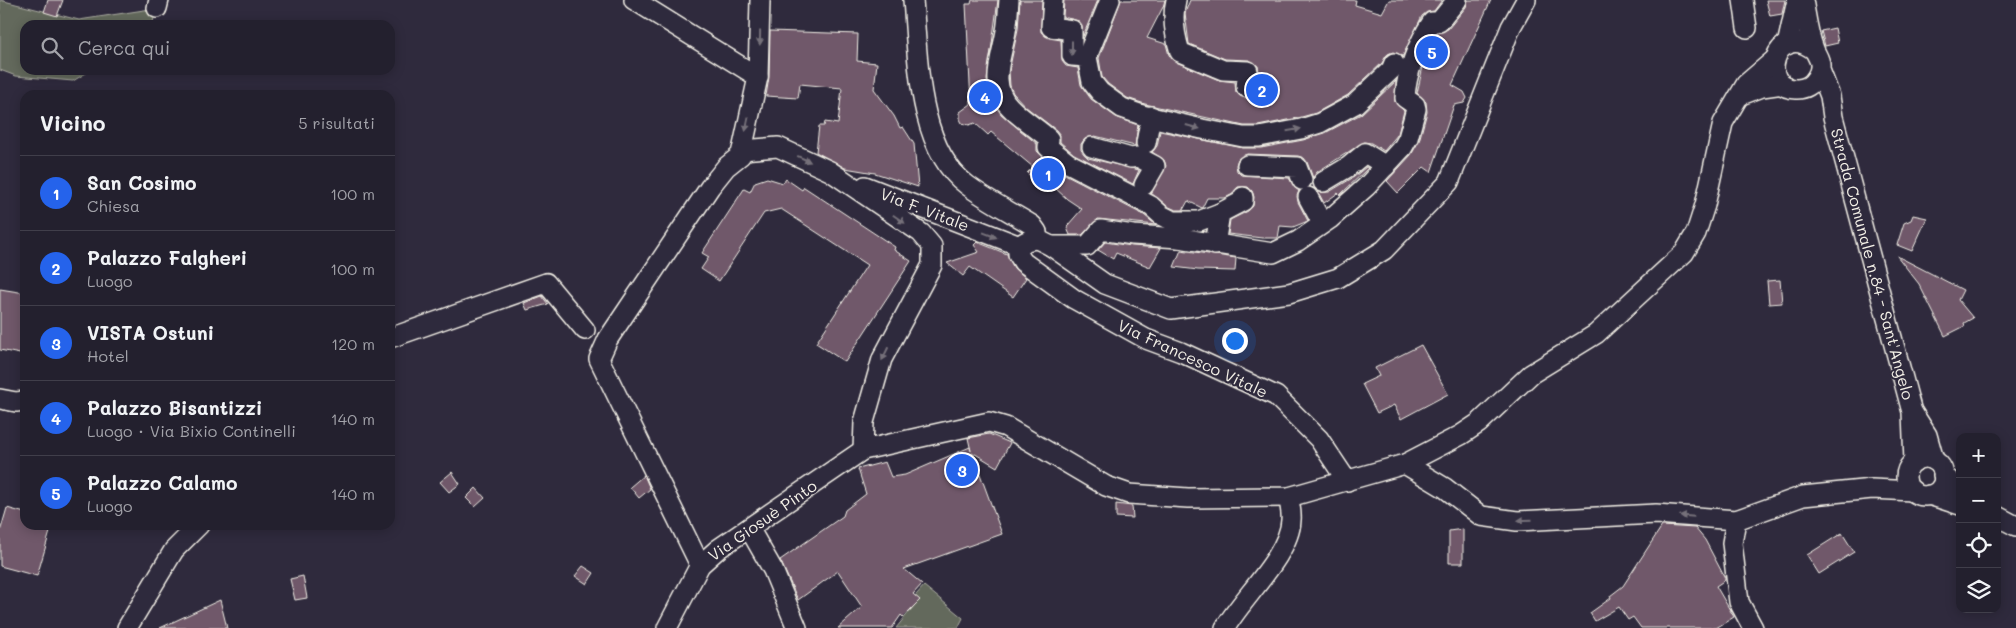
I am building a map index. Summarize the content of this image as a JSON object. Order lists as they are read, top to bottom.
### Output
{
  "streets": {
    "street": [
      "Via F. Vitale",
      "Strada Comunale n.84 - Sant'Angelo",
      "Via Francesco Vitale",
      "Via Giosuè Pinto"
    ]
  },
  "crossings": [
    ["Via F. Vitale", "Via Francesco Vitale"]
  ],
  "one_way": ["Via F. Vitale"],
  "page": {
    "search": "Cerca qui",
    "pins": [
      "5",
      "2",
      "4",
      "1",
      "3"
    ],
    "heading": ["Vicino", "5 risultati"],
    "list": [
      {
        "mark": "1",
        "name": "San Cosimo",
        "note": "Chiesa",
        "value": "100 m"
      },
      {
        "mark": "2",
        "name": "Palazzo Falgheri",
        "note": "Luogo",
        "value": "100 m"
      },
      {
        "mark": "3",
        "name": "VISTA Ostuni",
        "note": "Hotel",
        "value": "120 m"
      },
      {
        "mark": "4",
        "name": "Palazzo Bisantizzi",
        "note": "Luogo · Via Bixio Continelli",
        "value": "140 m"
      },
      {
        "mark": "5",
        "name": "Palazzo Calamo",
        "note": "Luogo",
        "value": "140 m"
      }
    ],
    "map_buttons": ["+", "−"]
  }
}
